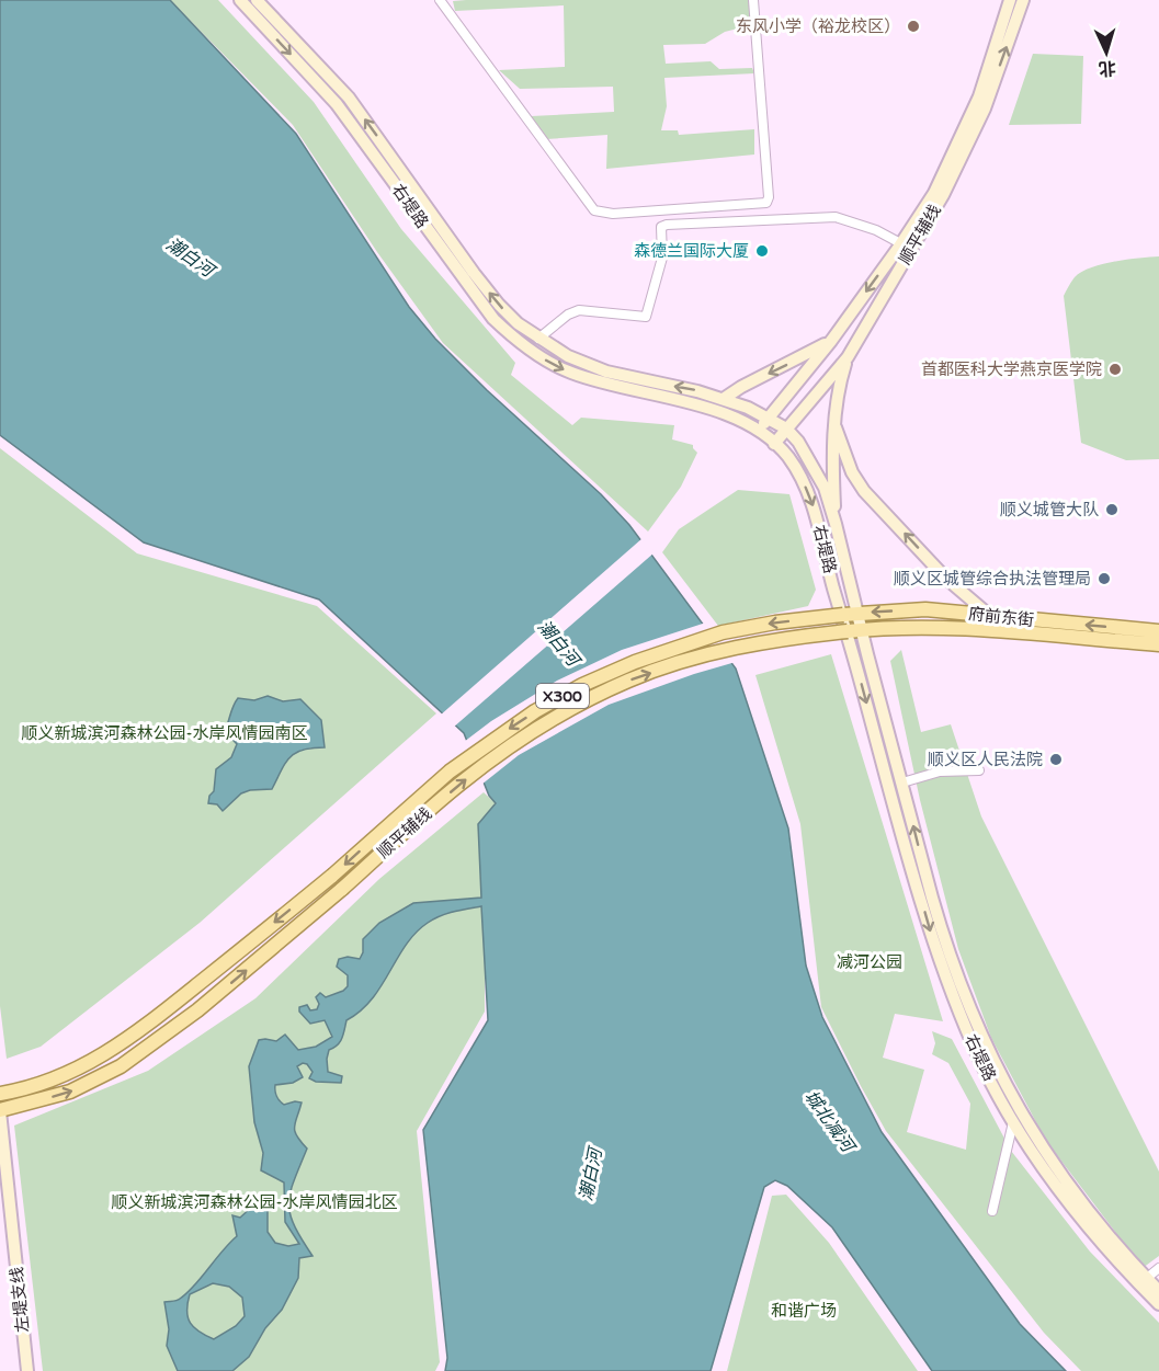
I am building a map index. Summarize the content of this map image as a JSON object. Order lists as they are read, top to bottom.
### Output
{
  "streets": {
    "main road": [
      "右堤路",
      "顺平辅线",
      "府前东街",
      "X300",
      "左堤支线"
    ]
  },
  "crossings": [
    ["右堤路", "顺平辅线"],
    ["右堤路", "府前东街"],
    ["顺平辅线", "府前东街"],
    ["顺平辅线", "左堤支线"]
  ],
  "water": ["潮白河", "城北减河"],
  "parks": [
    "顺义新城滨河森林公园-水岸风情园南区",
    "减河公园",
    "顺义新城滨河森林公园-水岸风情园北区",
    "和谐广场"
  ],
  "places": [
    "东风小学（裕龙校区）",
    "森德兰国际大厦",
    "首都医科大学燕京医学院",
    "顺义城管大队",
    "顺义区城管综合执法管理局",
    "顺义区人民法院"
  ],
  "north": "bottom"
}
